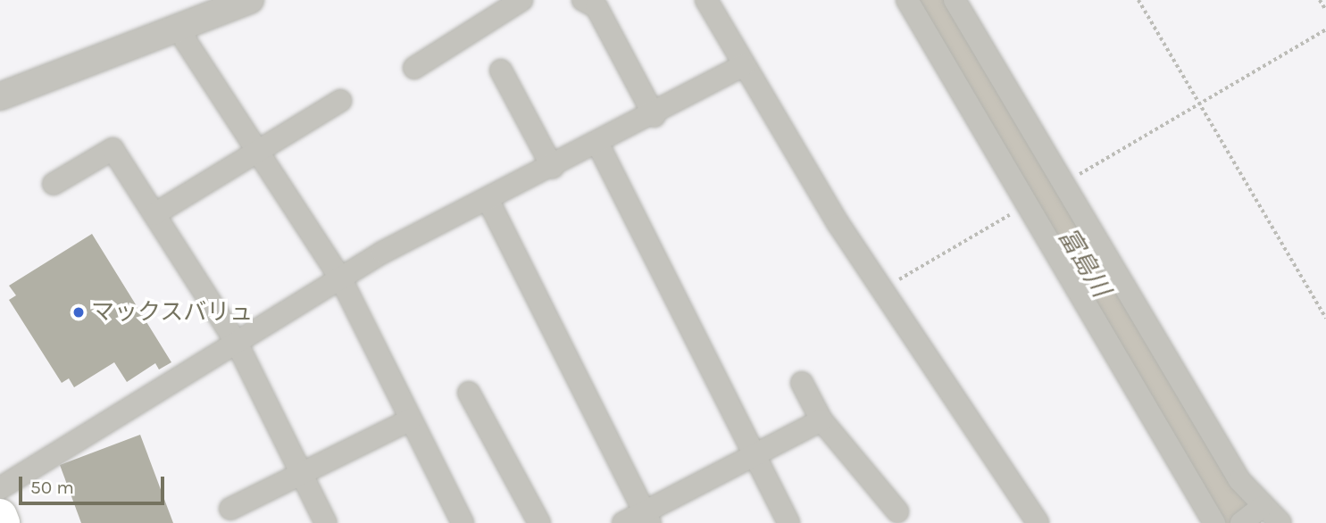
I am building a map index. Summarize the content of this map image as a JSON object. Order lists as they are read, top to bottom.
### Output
{
  "water": ["富島川"],
  "places": ["マックスバリュ"],
  "scale_bar": "50 m"
}
